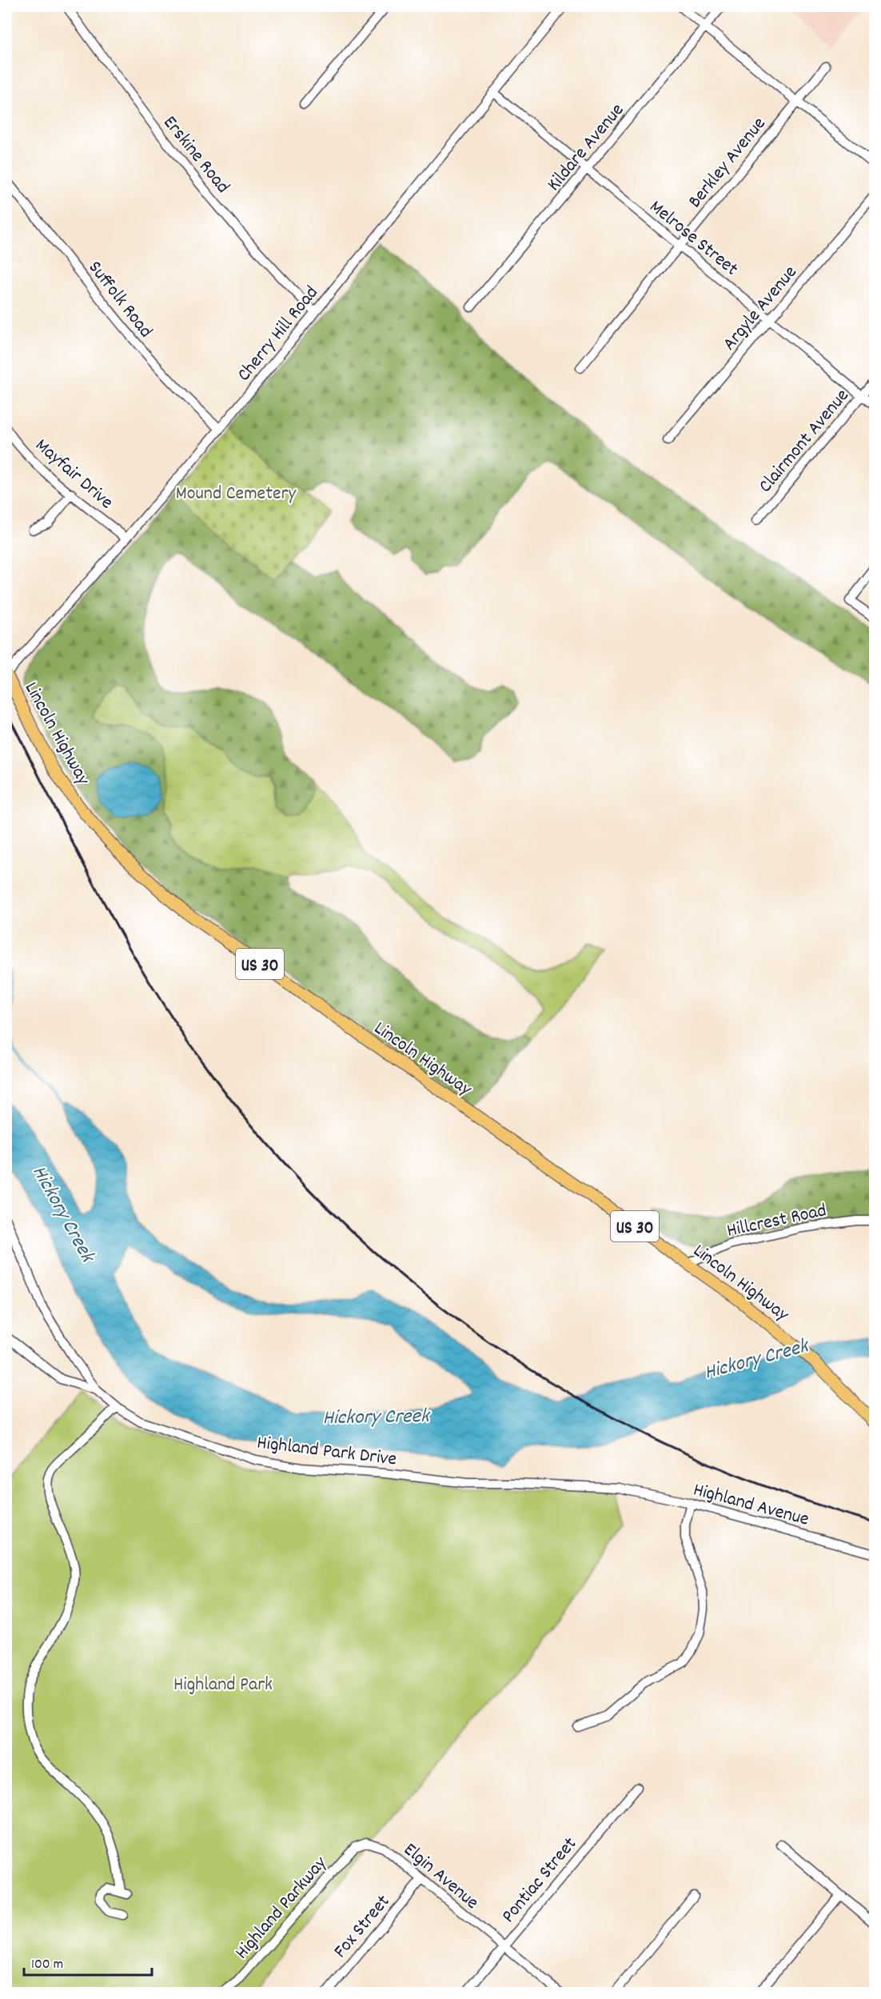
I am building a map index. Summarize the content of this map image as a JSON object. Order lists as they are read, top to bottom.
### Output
{
  "streets": {
    "main road": ["Lincoln Highway", "US 30"],
    "street": [
      "Kildare Avenue",
      "Erskine Road",
      "Berkley Avenue",
      "Melrose Street",
      "Suffolk Road",
      "Argyle Avenue",
      "Cherry Hill Road",
      "Clairmont Avenue",
      "Mayfair Drive",
      "Hillcrest Road",
      "Highland Park Drive",
      "Highland Avenue",
      "Elgin Avenue",
      "Pontiac Street",
      "Highland Parkway",
      "Fox Street"
    ]
  },
  "crossings": [
    ["Kildare Avenue", "Melrose Street"],
    ["Erskine Road", "Cherry Hill Road"],
    ["Berkley Avenue", "Melrose Street"],
    ["Melrose Street", "Argyle Avenue"],
    ["Melrose Street", "Cherry Hill Road"],
    ["Melrose Street", "Clairmont Avenue"],
    ["Suffolk Road", "Cherry Hill Road"],
    ["Cherry Hill Road", "Mayfair Drive"],
    ["Cherry Hill Road", "Lincoln Highway"],
    ["Lincoln Highway", "Hillcrest Road"],
    ["Highland Park Drive", "Highland Avenue"],
    ["Elgin Avenue", "Pontiac Street"],
    ["Elgin Avenue", "Highland Parkway"],
    ["Elgin Avenue", "Fox Street"]
  ],
  "water": ["Hickory Creek"],
  "parks": ["Mound Cemetery", "Highland Park"],
  "scale_bar": "100 m"
}
